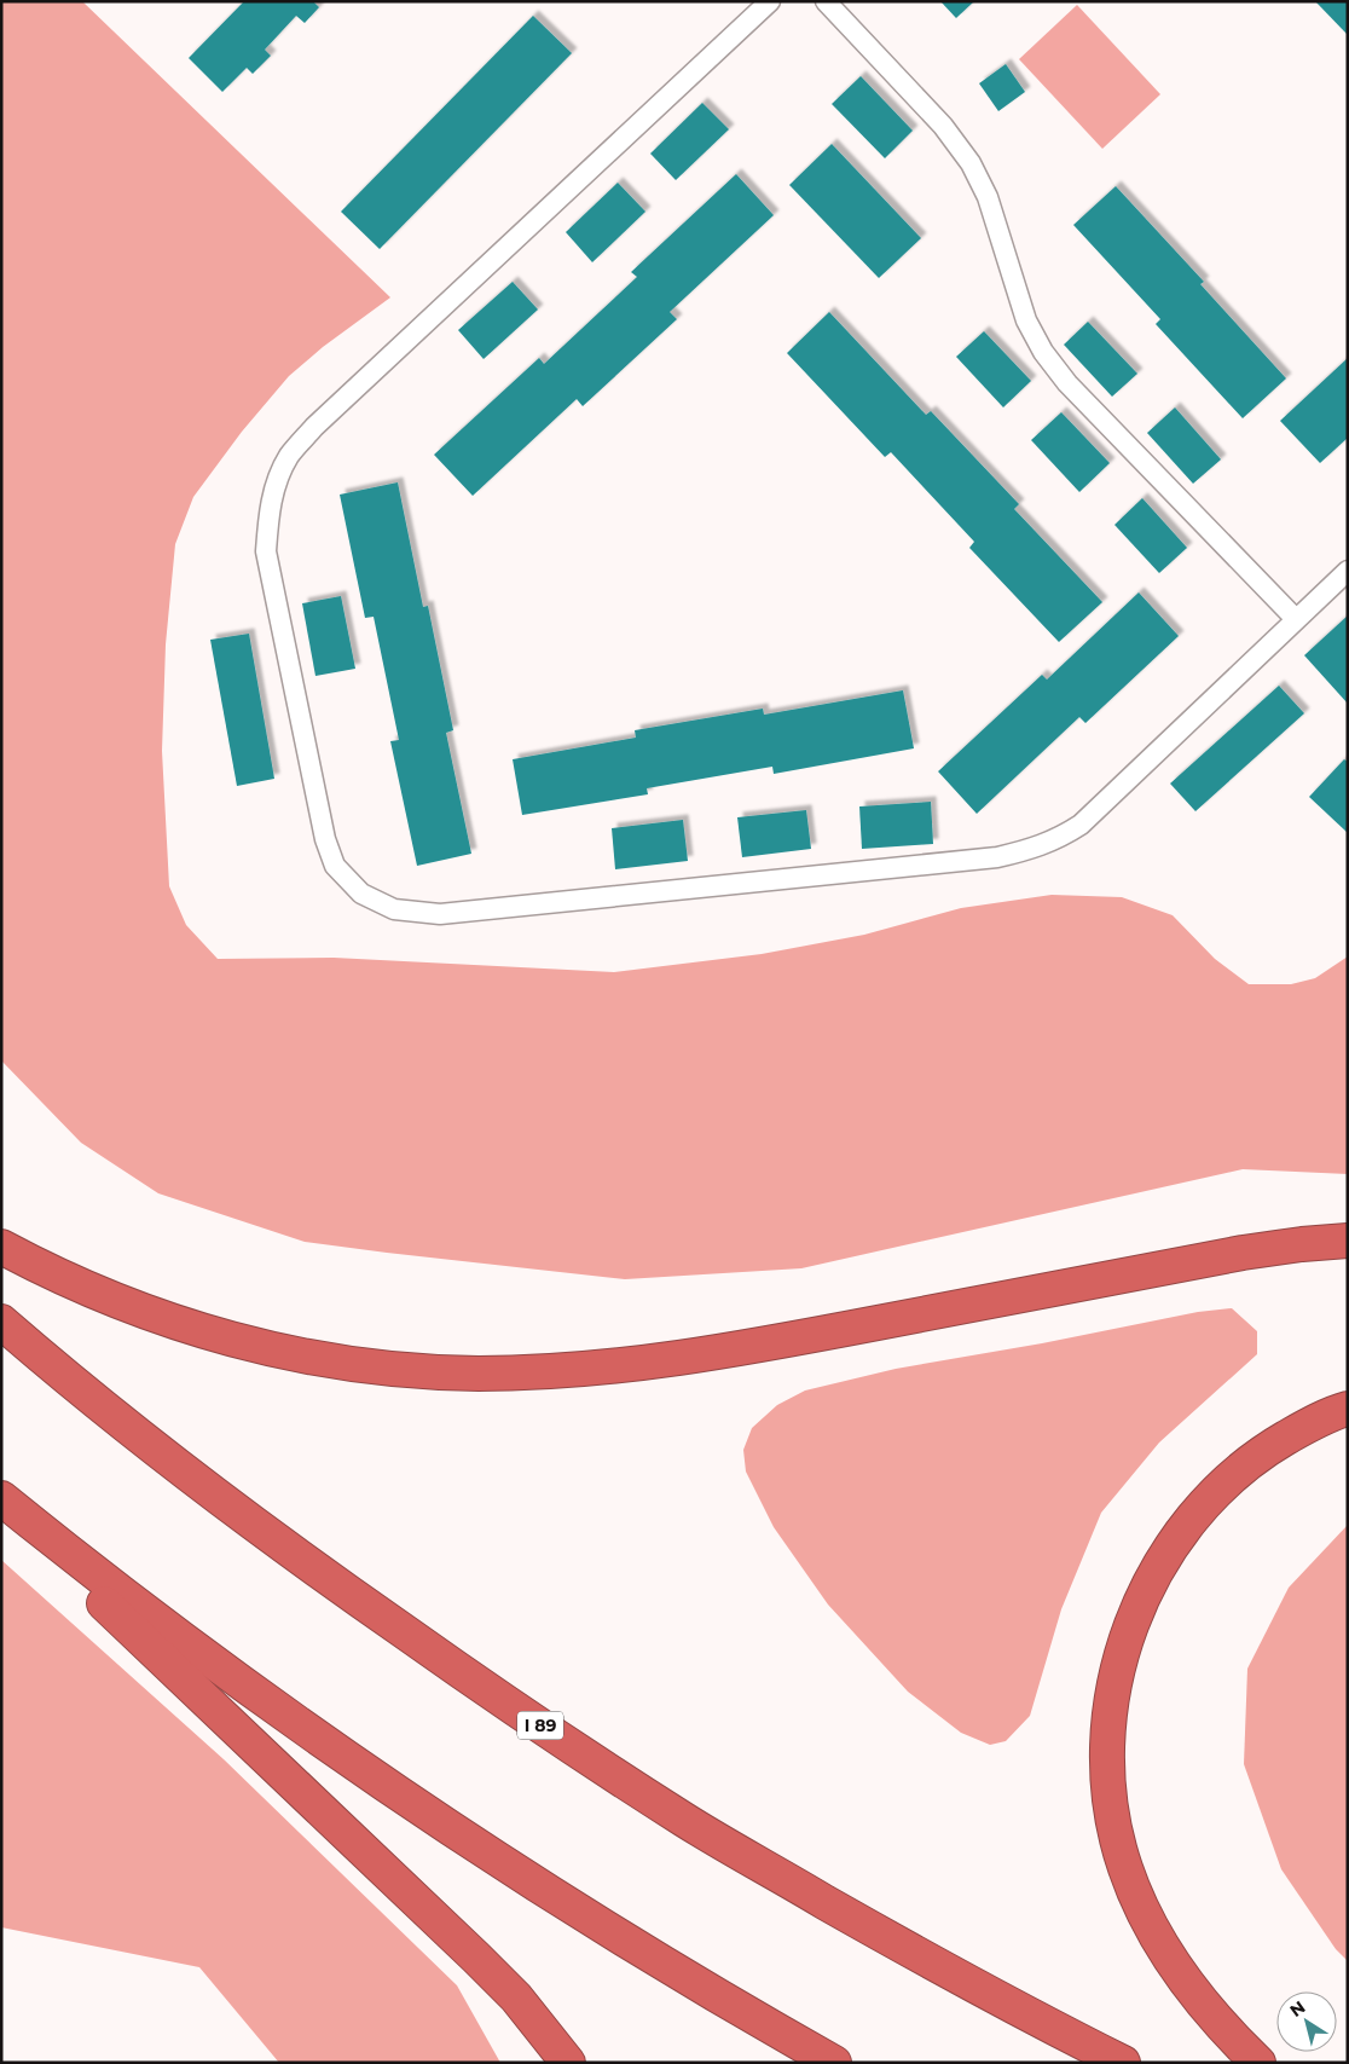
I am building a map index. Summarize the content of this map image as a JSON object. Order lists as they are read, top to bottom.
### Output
{
  "streets": {
    "highway": ["I 89"]
  },
  "north": "top left"
}
